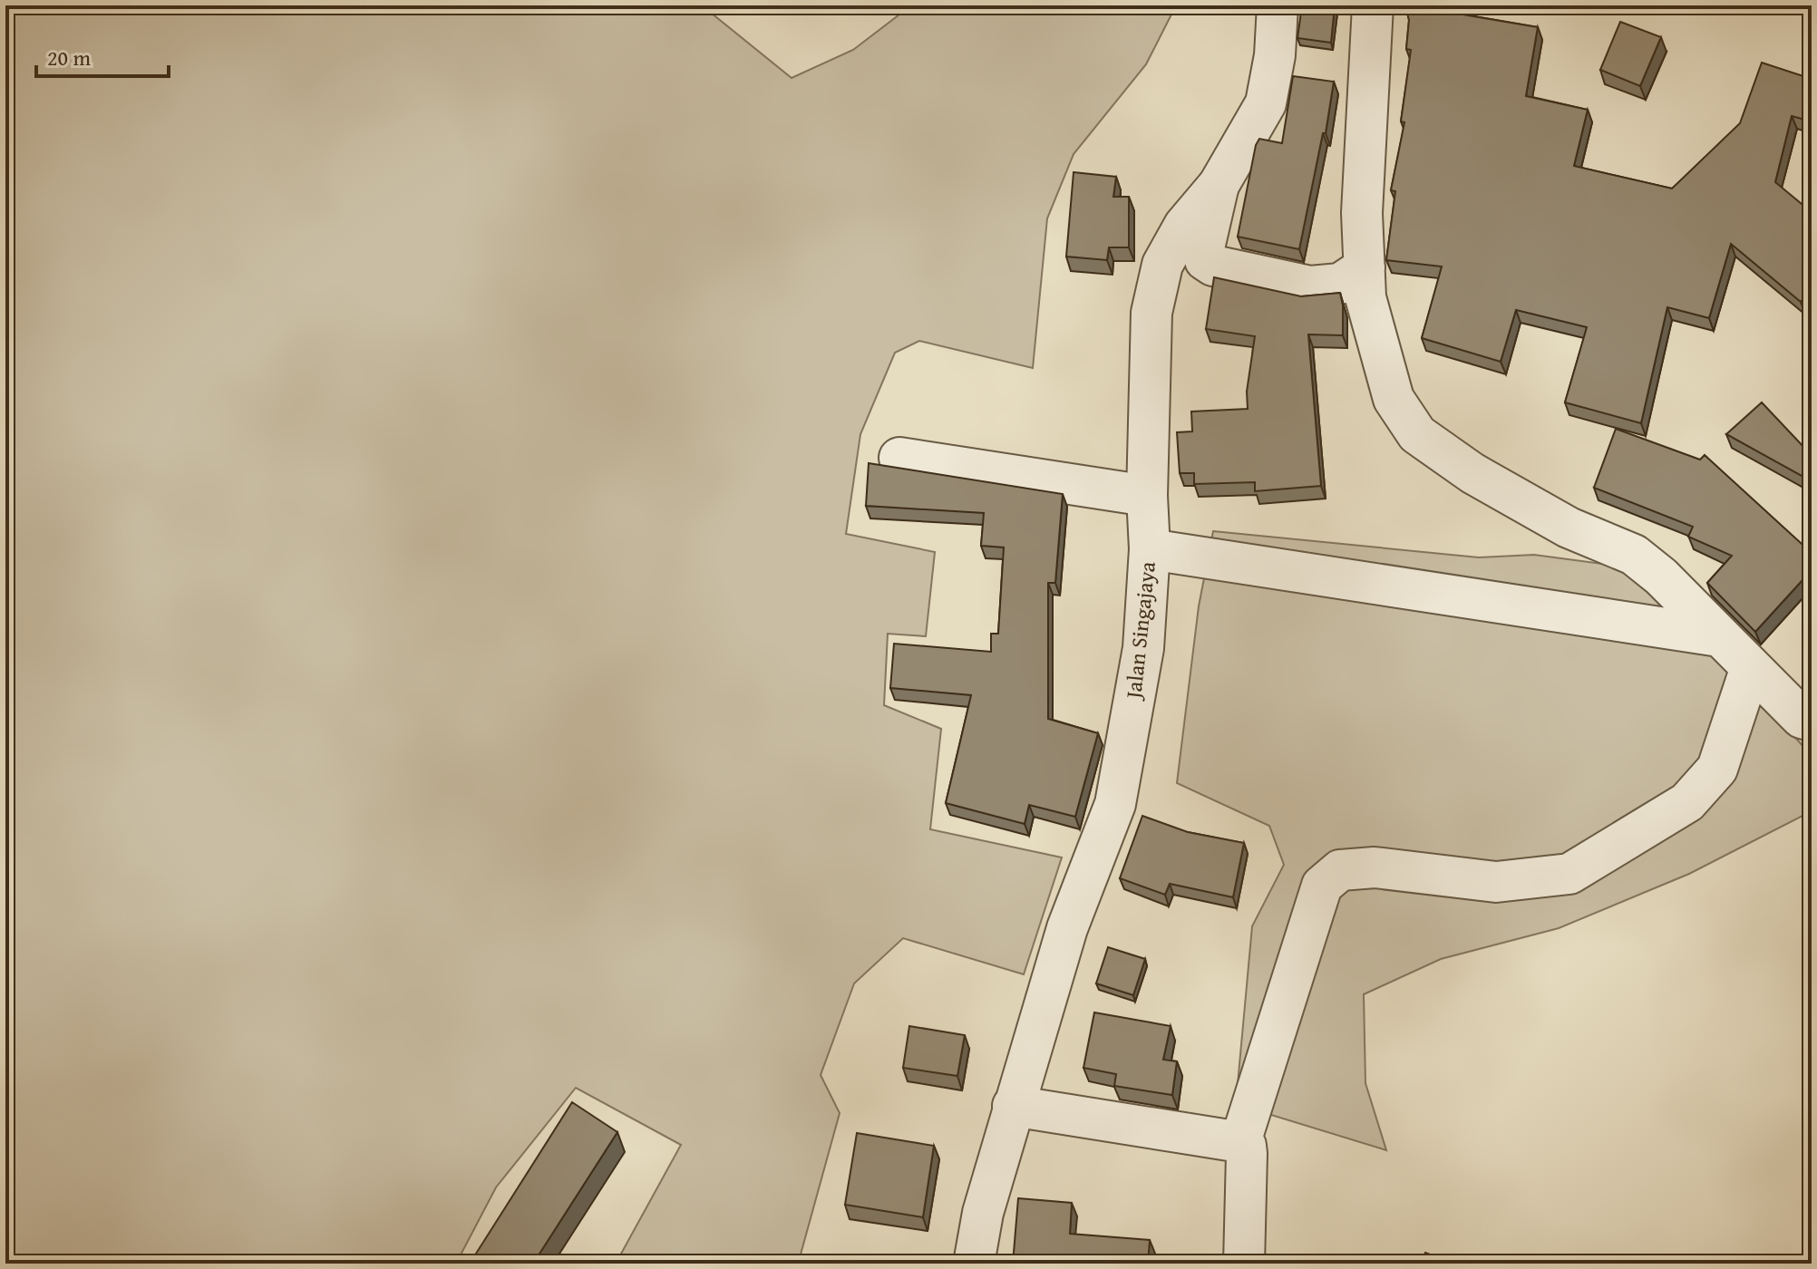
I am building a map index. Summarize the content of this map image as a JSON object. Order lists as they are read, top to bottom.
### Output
{
  "streets": {
    "street": ["Jalan Singajaya"]
  },
  "scale_bar": "20 m"
}
